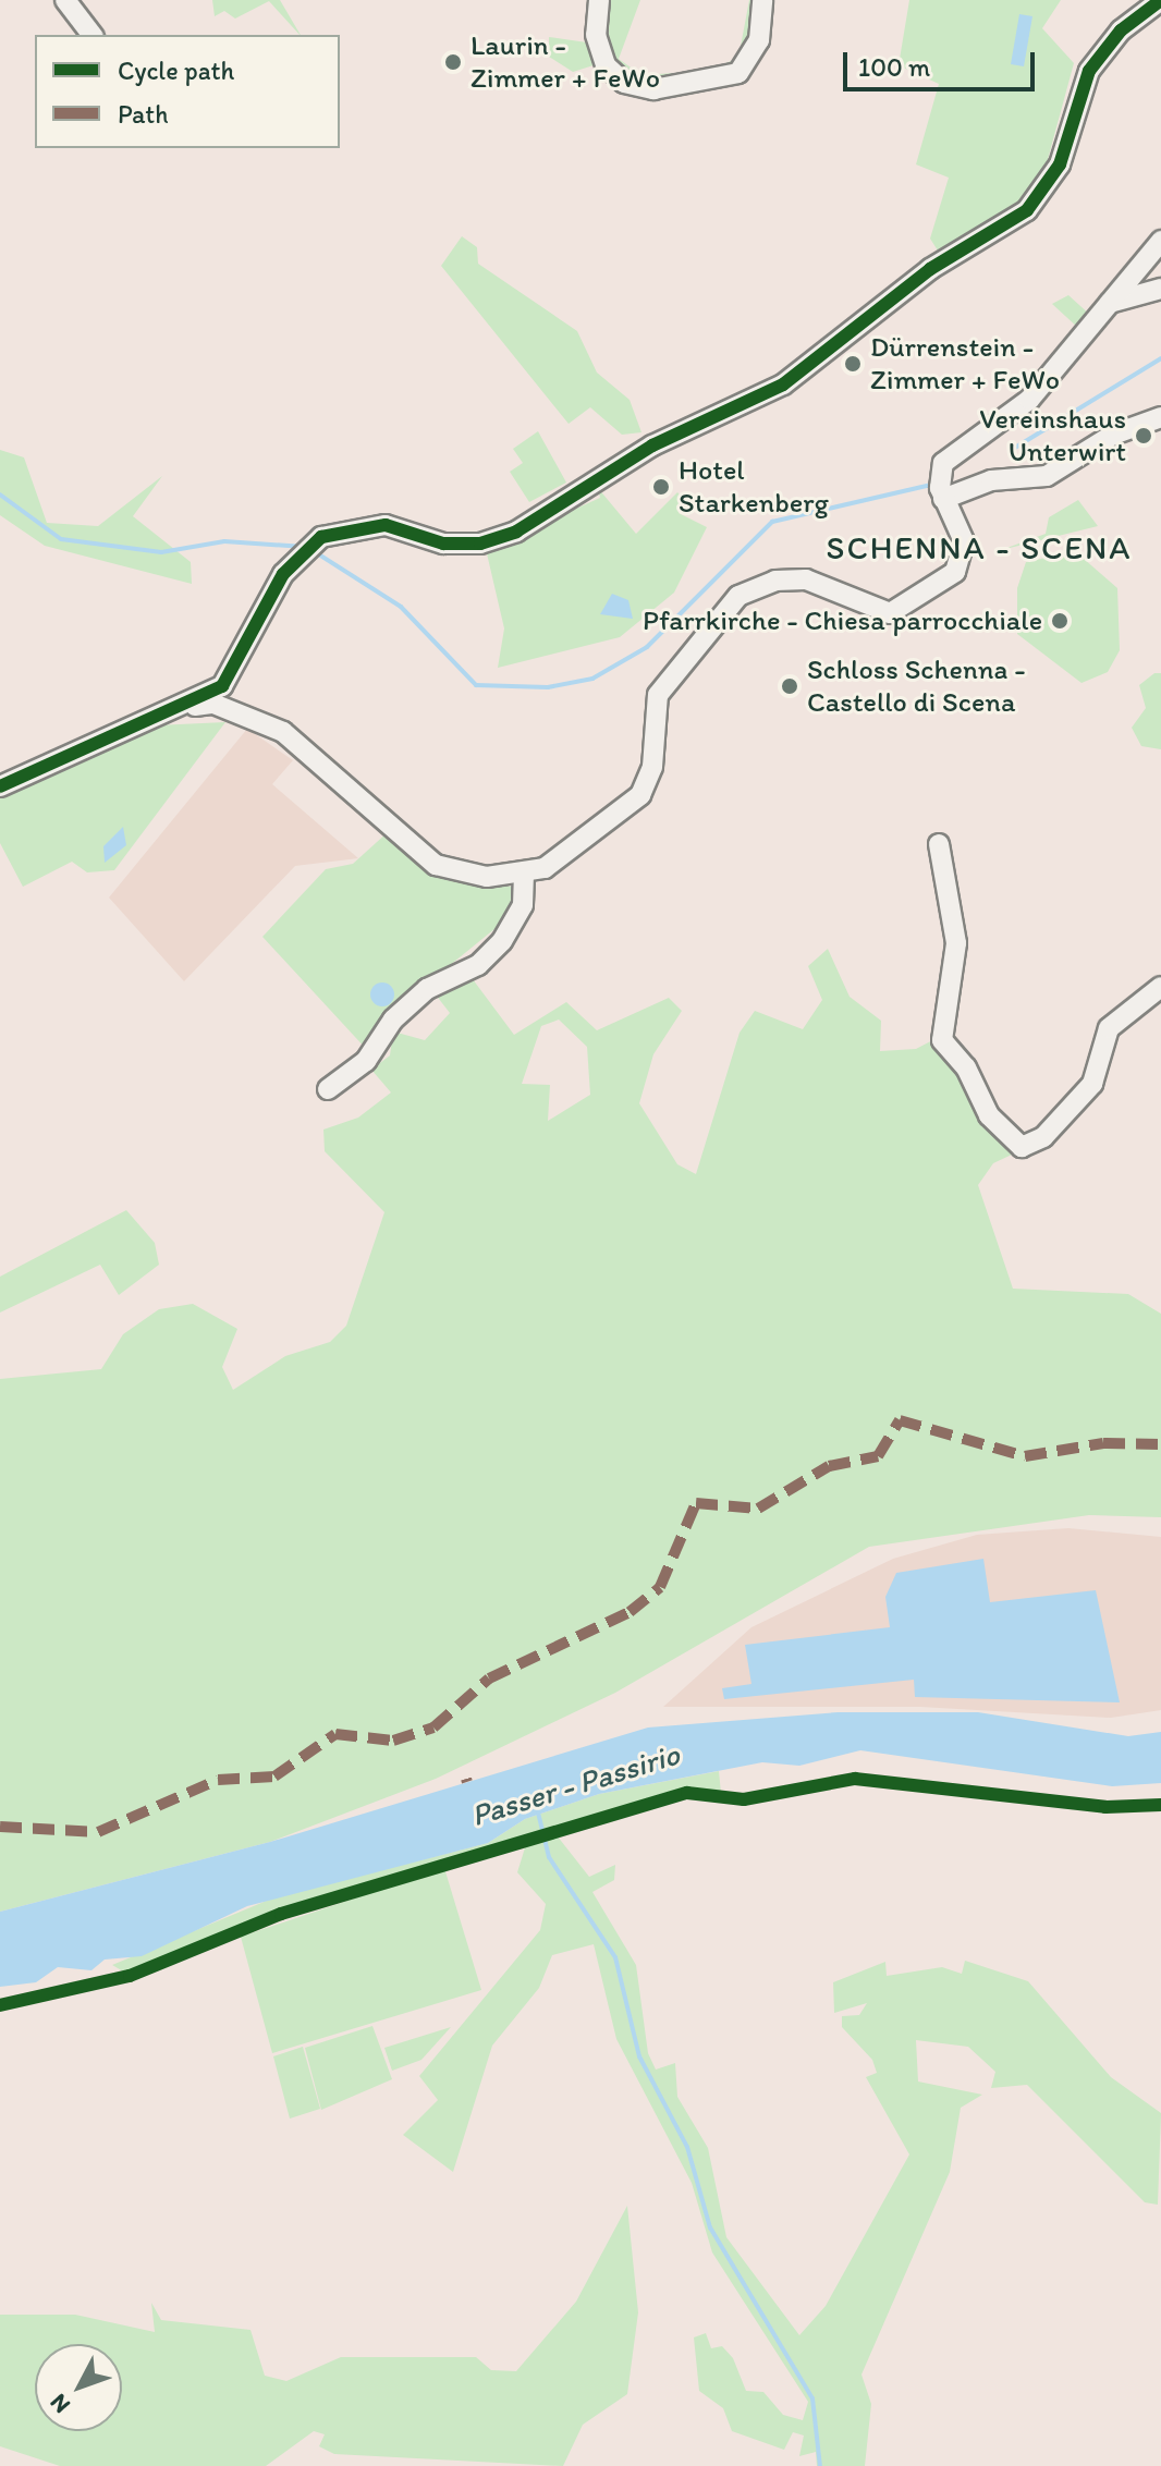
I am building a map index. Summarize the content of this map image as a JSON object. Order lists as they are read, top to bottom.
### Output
{
  "districts": ["SCHENNA - SCENA"],
  "water": ["Passer - Passirio"],
  "places": [
    "Laurin - Zimmer + FeWo",
    "Dürrenstein - Zimmer + FeWo",
    "Vereinshaus Unterwirt",
    "Hotel Starkenberg",
    "Pfarrkirche - Chiesa parrocchiale",
    "Schloss Schenna - Castello di Scena"
  ],
  "legend": ["Cycle path", "Path"],
  "scale_bar": "100 m",
  "north": "bottom left"
}
